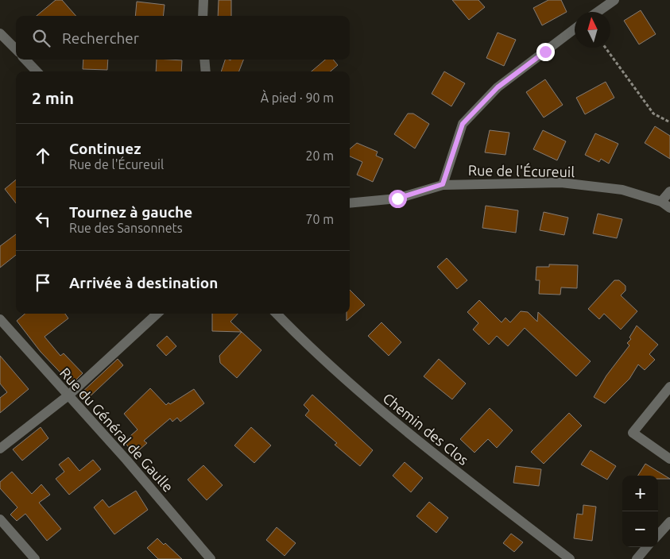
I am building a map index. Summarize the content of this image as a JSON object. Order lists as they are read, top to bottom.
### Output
{
  "streets": {
    "street": ["Rue de l'Écureuil", "Chemin des Clos", "Rue du Général de Gaulle"]
  },
  "north": "top",
  "page": {
    "search": "Rechercher",
    "heading": ["2 min", "À pied · 90 m"],
    "list": [
      ["Continuez", "Rue de l'Écureuil", "20 m"],
      ["Tournez à gauche", "Rue des Sansonnets", "70 m"],
      "Arrivée à destination"
    ],
    "map_buttons": ["+", "−"]
  }
}
